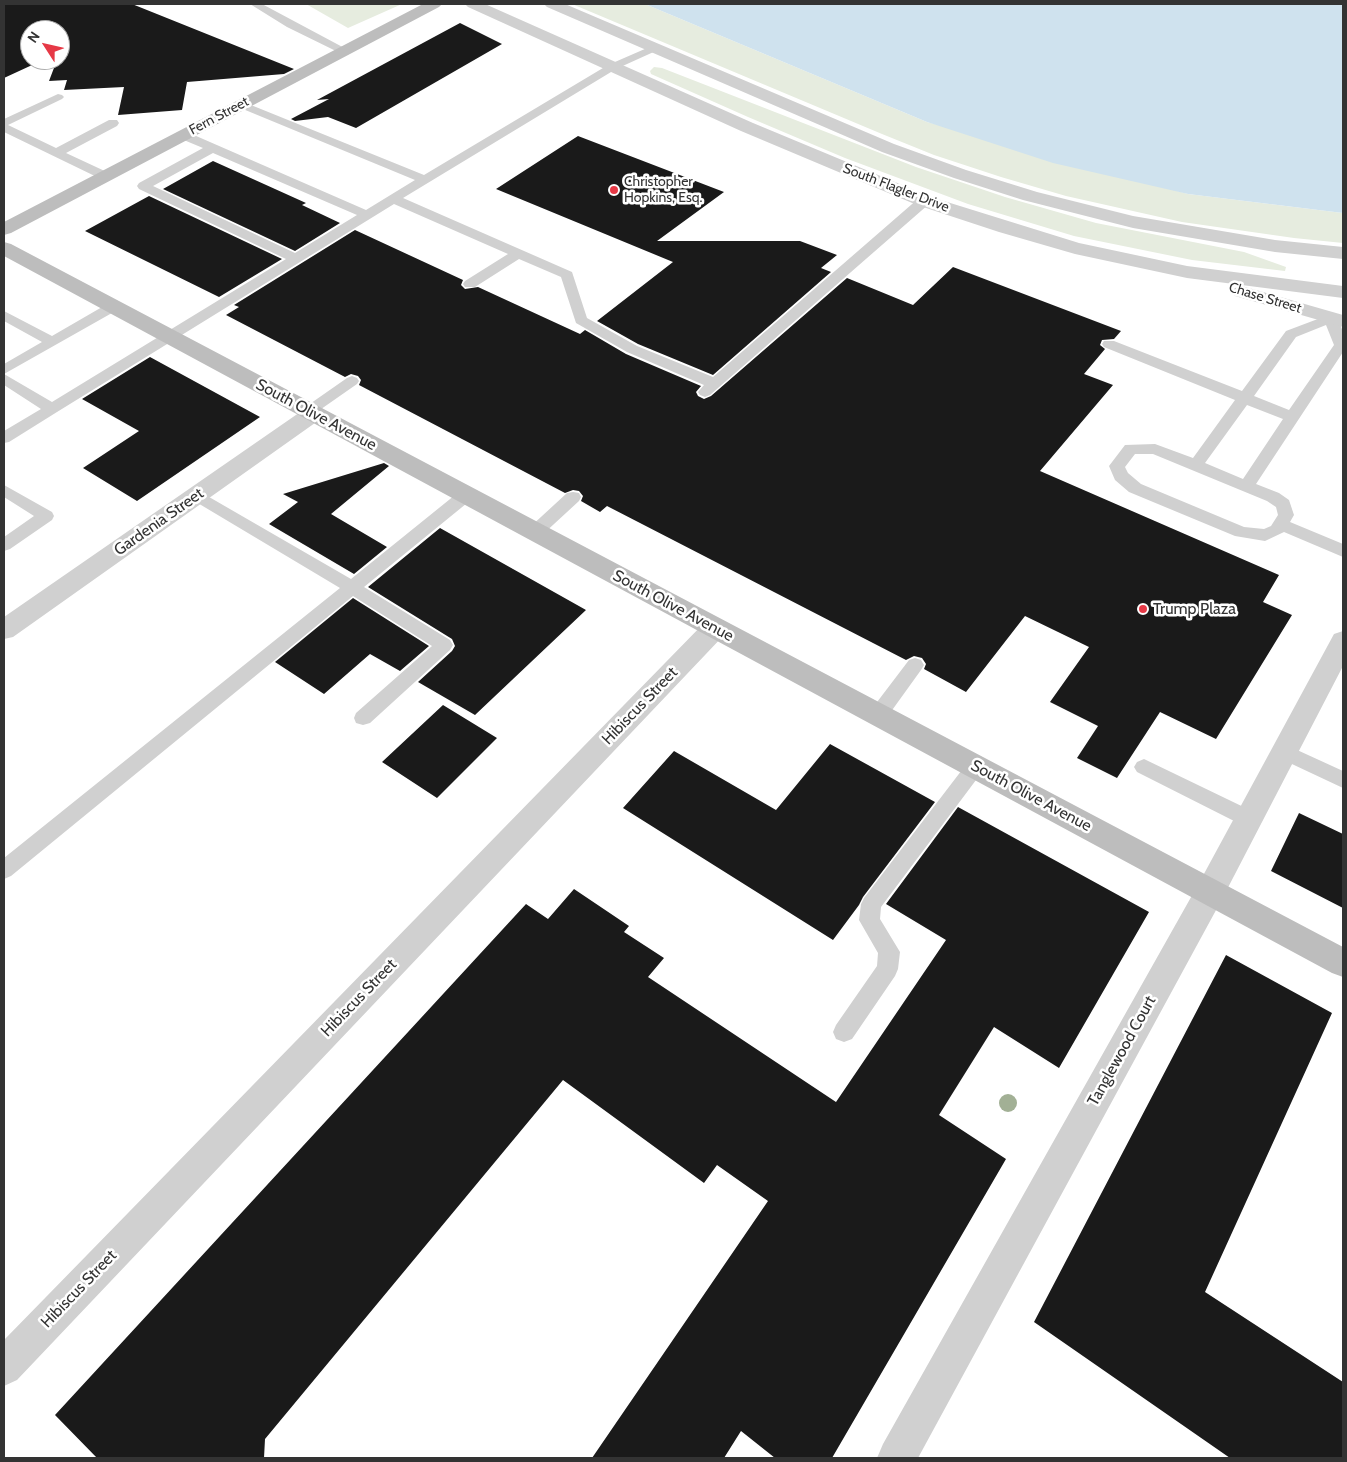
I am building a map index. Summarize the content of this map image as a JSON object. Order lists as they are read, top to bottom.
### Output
{
  "streets": {
    "street": [
      "Fern Street",
      "South Flagler Drive",
      "Chase Street",
      "South Olive Avenue",
      "Gardenia Street",
      "Hibiscus Street",
      "Tanglewood Court"
    ]
  },
  "crossings": [
    ["South Flagler Drive", "Chase Street"],
    ["South Olive Avenue", "Gardenia Street"],
    ["South Olive Avenue", "Hibiscus Street"],
    ["South Olive Avenue", "Tanglewood Court"]
  ],
  "places": ["Christopher Hopkins, Esq.", "Trump Plaza"],
  "north": "top left"
}
